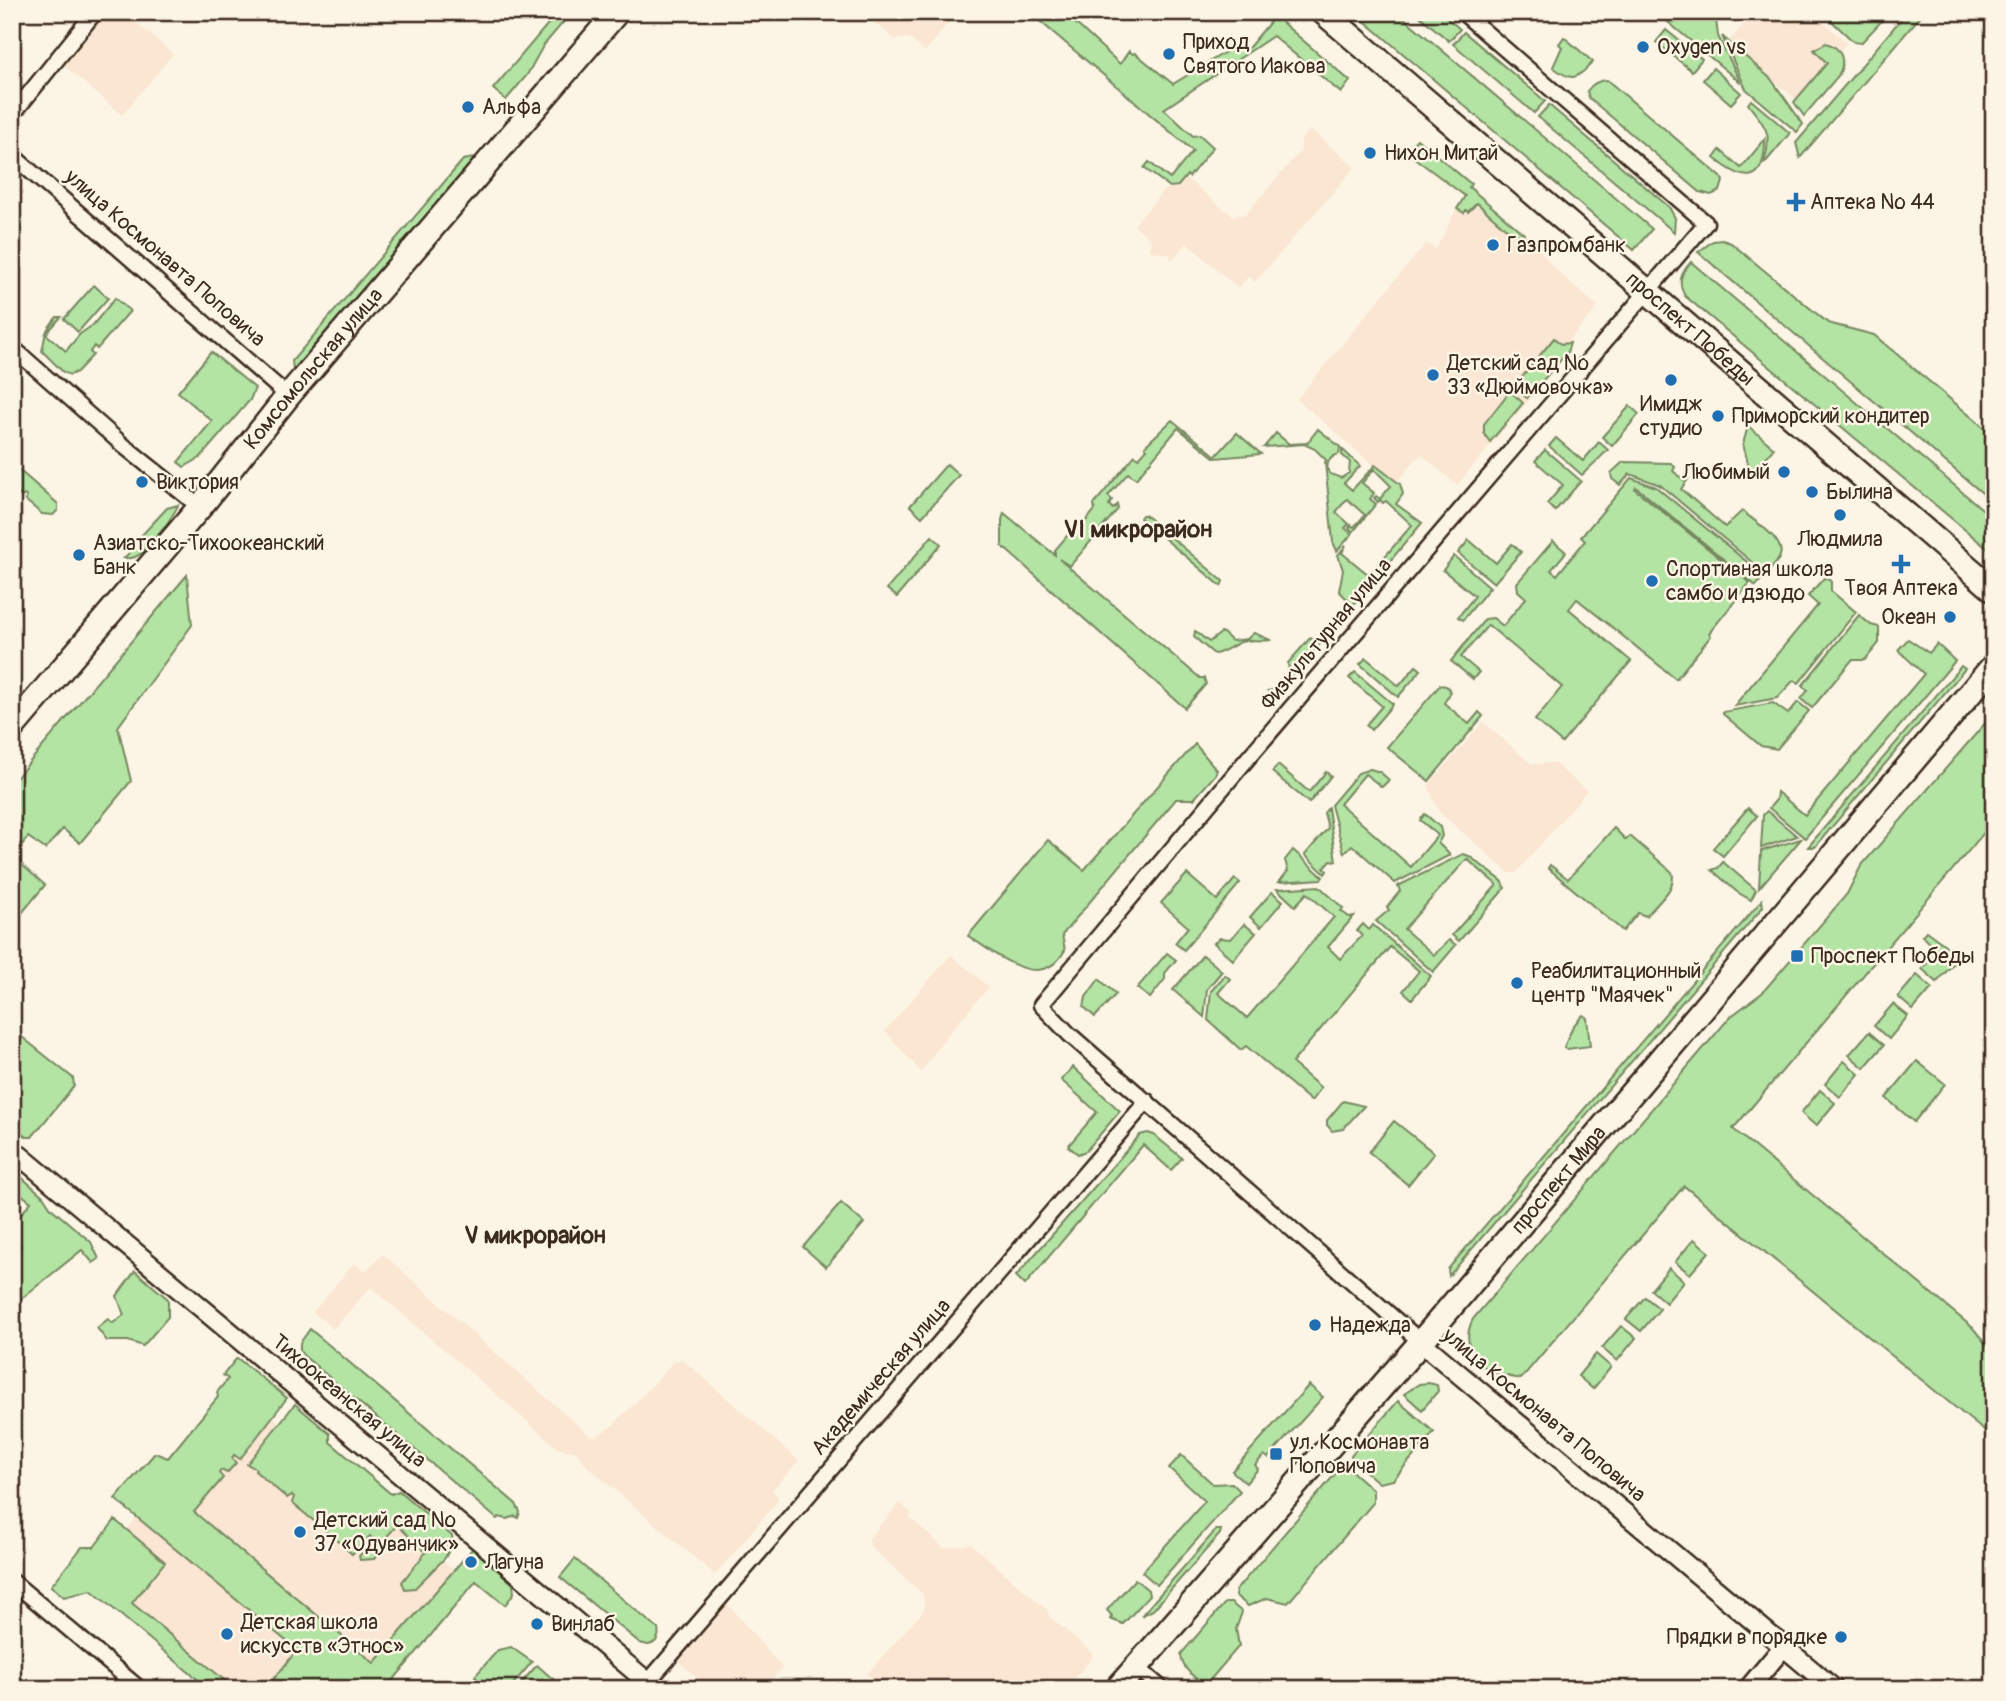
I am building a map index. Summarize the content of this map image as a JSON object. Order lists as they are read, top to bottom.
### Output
{
  "streets": {
    "main road": ["проспект Победы", "Комсомольская улица", "проспект Мира"],
    "street": [
      "улица Космонавта Поповича",
      "Физкультурная улица",
      "Академическая улица",
      "Тихоокеанская улица"
    ]
  },
  "crossings": [
    ["улица Космонавта Поповича", "Комсомольская улица"],
    ["улица Космонавта Поповича", "Физкультурная улица"],
    ["улица Космонавта Поповича", "проспект Мира"],
    ["улица Космонавта Поповича", "Академическая улица"],
    ["проспект Победы", "Физкультурная улица"],
    ["Академическая улица", "Тихоокеанская улица"]
  ],
  "districts": ["VI микрорайон", "V микрорайон"],
  "places": {
    "other": [
      "Oxygen vs",
      "Приход Святого Иакова",
      "Альфа",
      "Нихон Митай",
      "Газпромбанк",
      "Детский сад № 33 «Дюймовочка»",
      "Имидж студио",
      "Приморский кондитер",
      "Любимый",
      "Виктория",
      "Былина",
      "Людмила",
      "Азиатско-Тихоокеанский Банк",
      "Спортивная школа самбо и дзюдо",
      "Океан",
      "Реабилитационный центр \"Маячек\"",
      "Надежда",
      "Детский сад № 37 «Одуванчик»",
      "Лагуна",
      "Винлаб",
      "Детская школа искусств «Этнос»",
      "Прядки в порядке"
    ],
    "health": ["Аптека № 44", "Твоя Аптека"],
    "transit": ["Проспект Победы", "ул. Космонавта Поповича"]
  }
}
